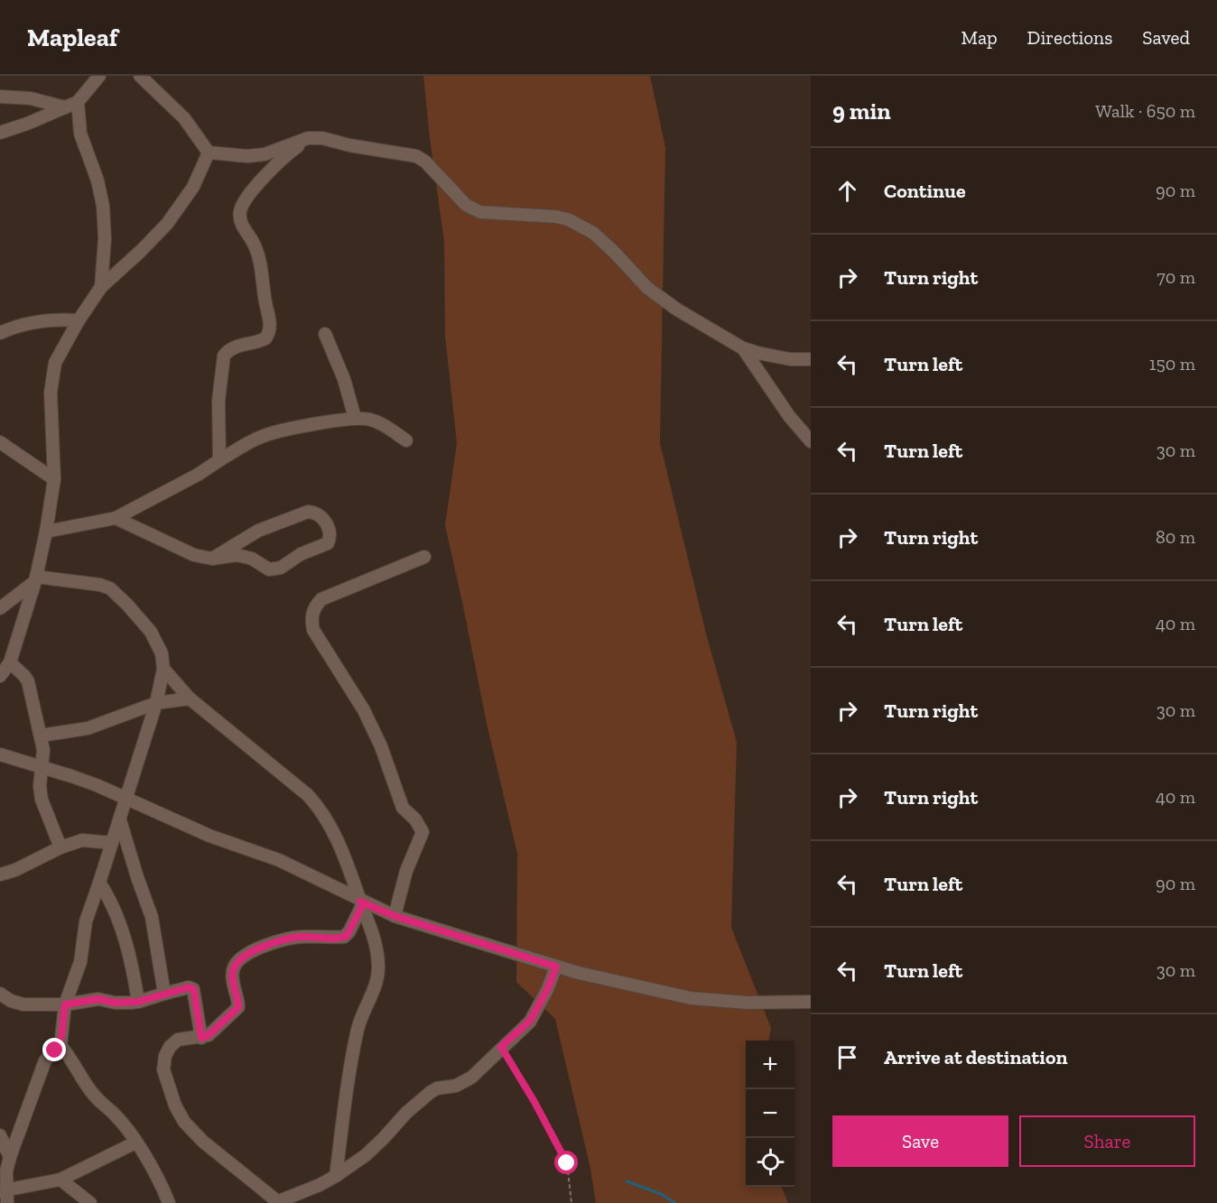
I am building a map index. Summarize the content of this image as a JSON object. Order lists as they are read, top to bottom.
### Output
{
  "page": {
    "header": "Mapleaf",
    "nav": ["Map", "Directions", "Saved"],
    "heading": ["9 min", "Walk · 650 m"],
    "list": [
      ["Continue", "90 m"],
      ["Turn right", "70 m"],
      ["Turn left", "150 m"],
      ["Turn left", "30 m"],
      ["Turn right", "80 m"],
      ["Turn left", "40 m"],
      ["Turn right", "30 m"],
      ["Turn right", "40 m"],
      ["Turn left", "90 m"],
      ["Turn left", "30 m"],
      "Arrive at destination"
    ],
    "map_buttons": ["+", "−"],
    "buttons": ["Save", "Share"]
  }
}
